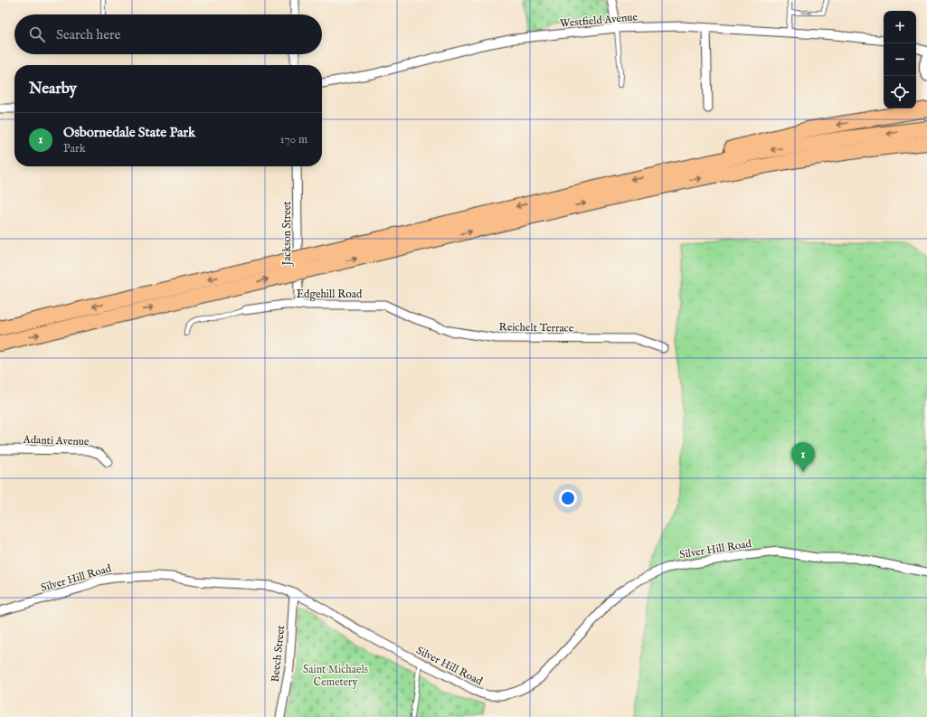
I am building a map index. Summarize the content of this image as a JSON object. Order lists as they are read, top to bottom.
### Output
{
  "streets": {
    "street": [
      "Westfield Avenue",
      "Jackson Street",
      "Edgehill Road",
      "Reichelt Terrace",
      "Adanti Avenue",
      "Silver Hill Road",
      "Beech Street"
    ]
  },
  "crossings": [
    ["Jackson Street", "Edgehill Road"],
    ["Edgehill Road", "Reichelt Terrace"],
    ["Silver Hill Road", "Beech Street"]
  ],
  "parks": ["Saint Michaels Cemetery"],
  "page": {
    "map_buttons": ["+", "−"],
    "search": "Search here",
    "heading": "Nearby",
    "list": [
      {
        "mark": "1",
        "name": "Osbornedale State Park",
        "note": "Park",
        "value": "170 m"
      }
    ],
    "pins": "1"
  }
}
